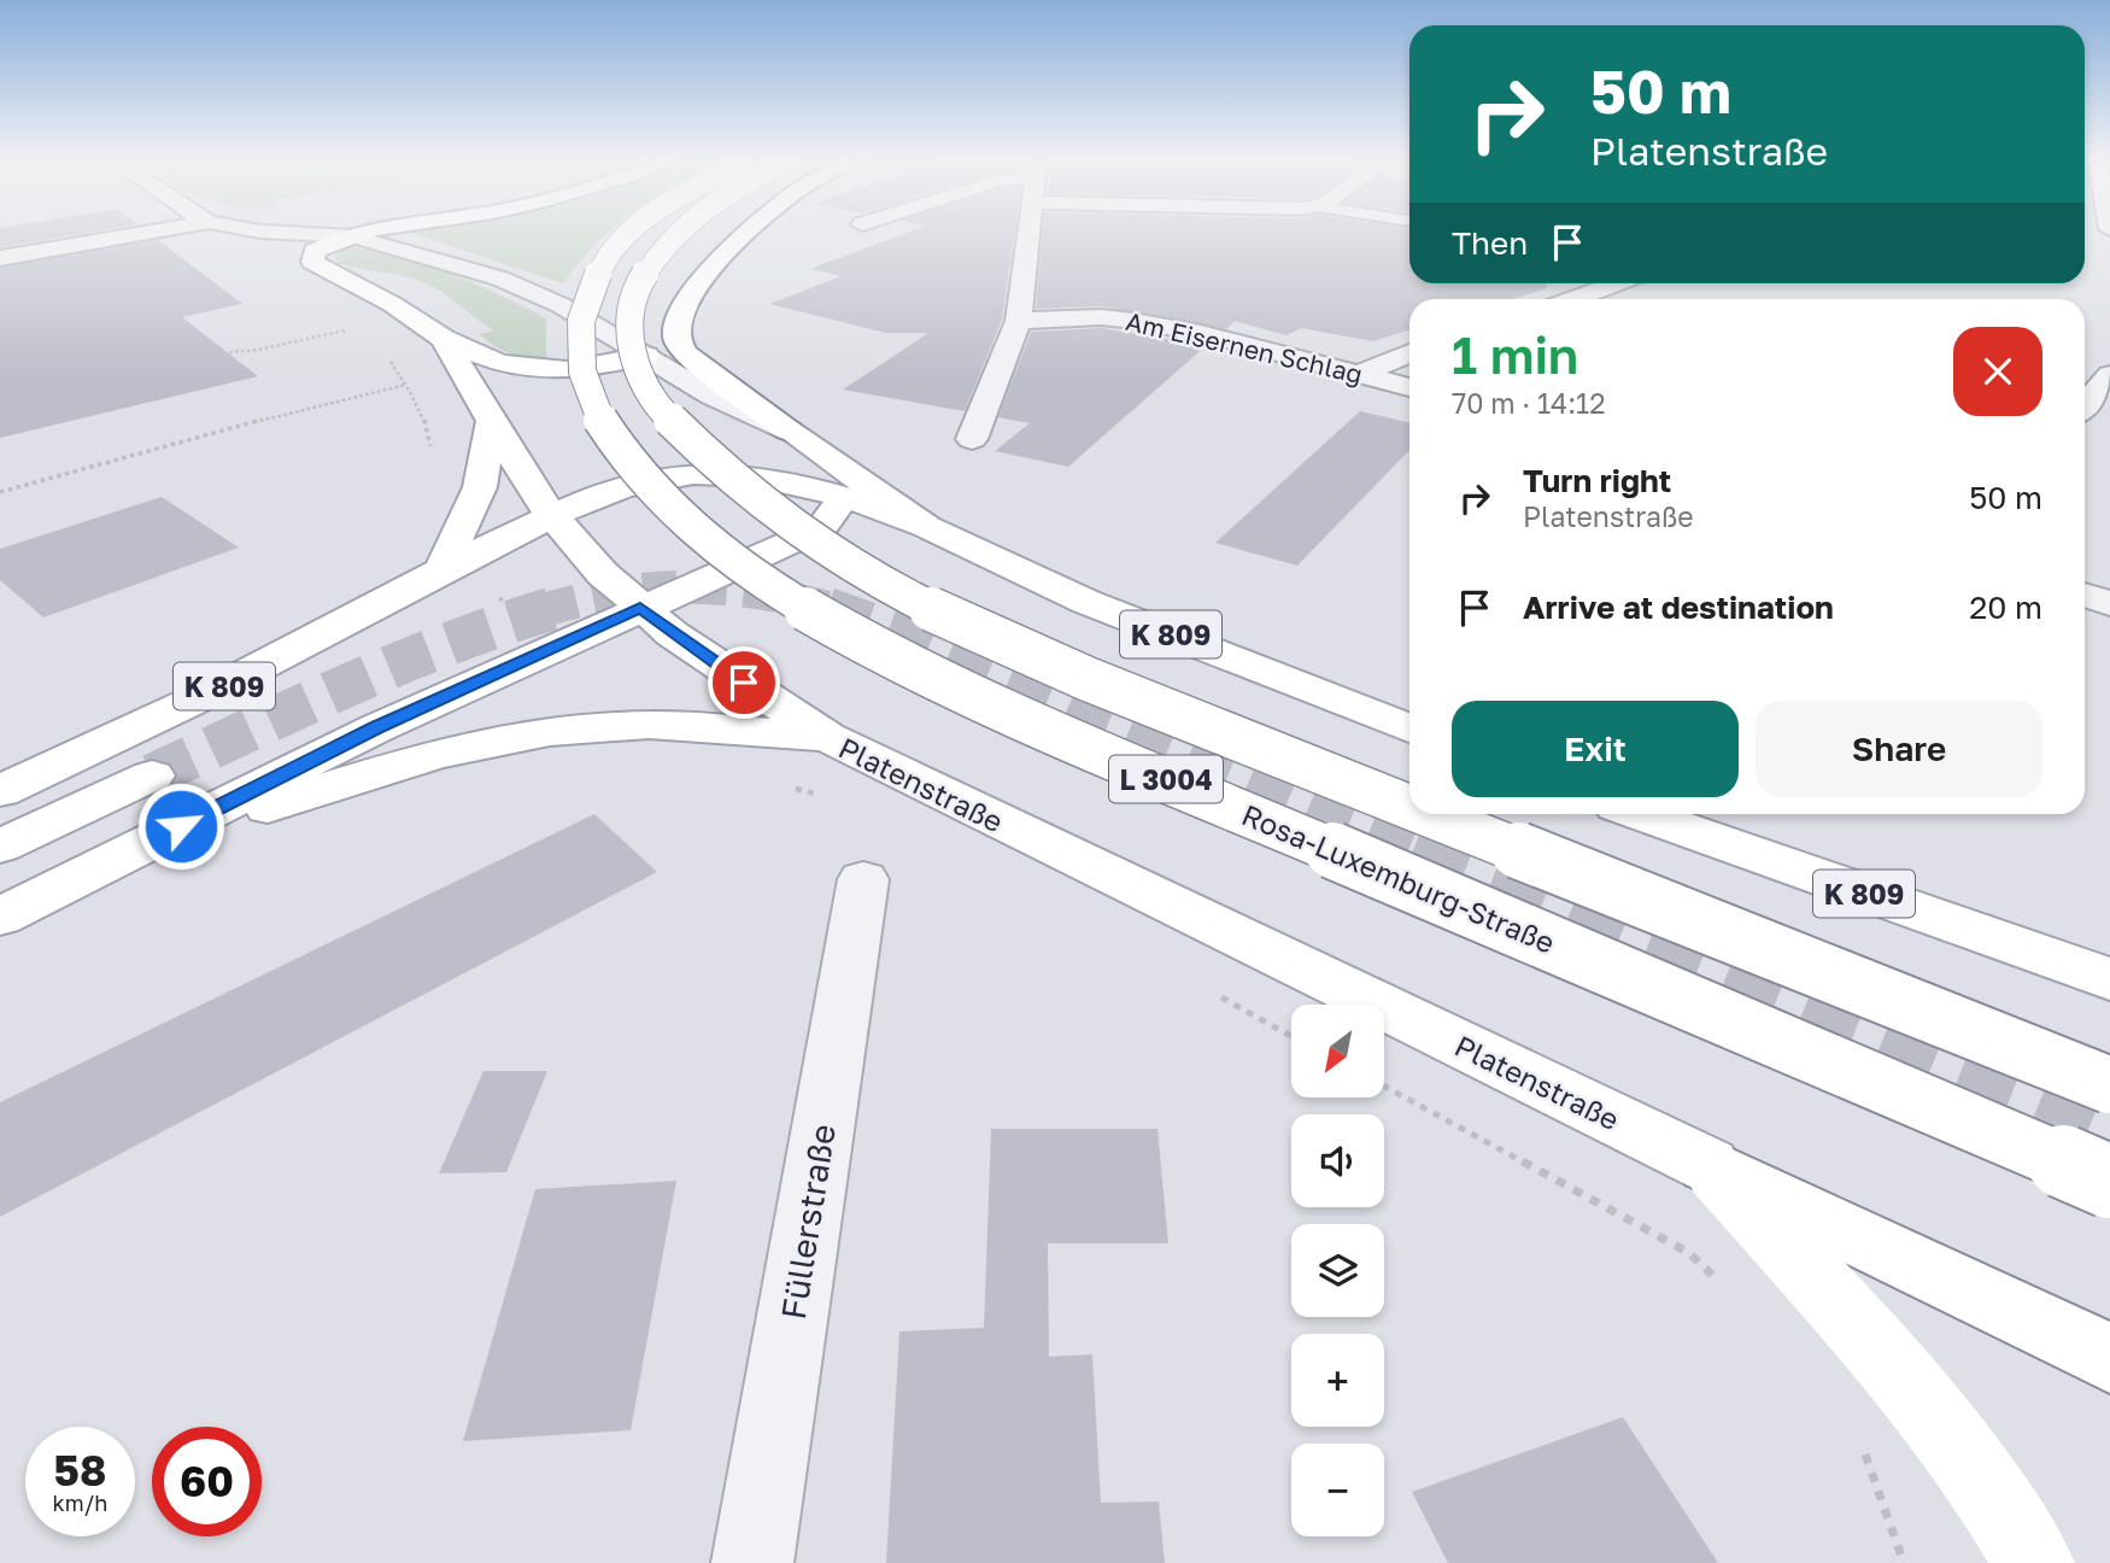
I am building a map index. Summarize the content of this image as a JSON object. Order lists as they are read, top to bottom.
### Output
{
  "streets": {
    "main road": [
      "K 809",
      "L 3004",
      "Platenstraße",
      "Rosa-Luxemburg-Straße"
    ],
    "street": ["Am Eisernen Schlag", "Füllerstraße"]
  },
  "crossings": [
    ["K 809", "Platenstraße"]
  ],
  "north": "bottom left",
  "page": {
    "turn": ["50 m", "Platenstraße"],
    "then": "Then",
    "heading": ["1 min", "70 m · 14:12"],
    "list": [
      {
        "name": "Turn right",
        "note": "Platenstraße",
        "value": "50 m"
      },
      {
        "name": "Arrive at destination",
        "value": "20 m"
      }
    ],
    "buttons": ["Exit", "Share"],
    "map_buttons": ["+", "−"],
    "speed": "58 km/h",
    "limit": "60"
  }
}
